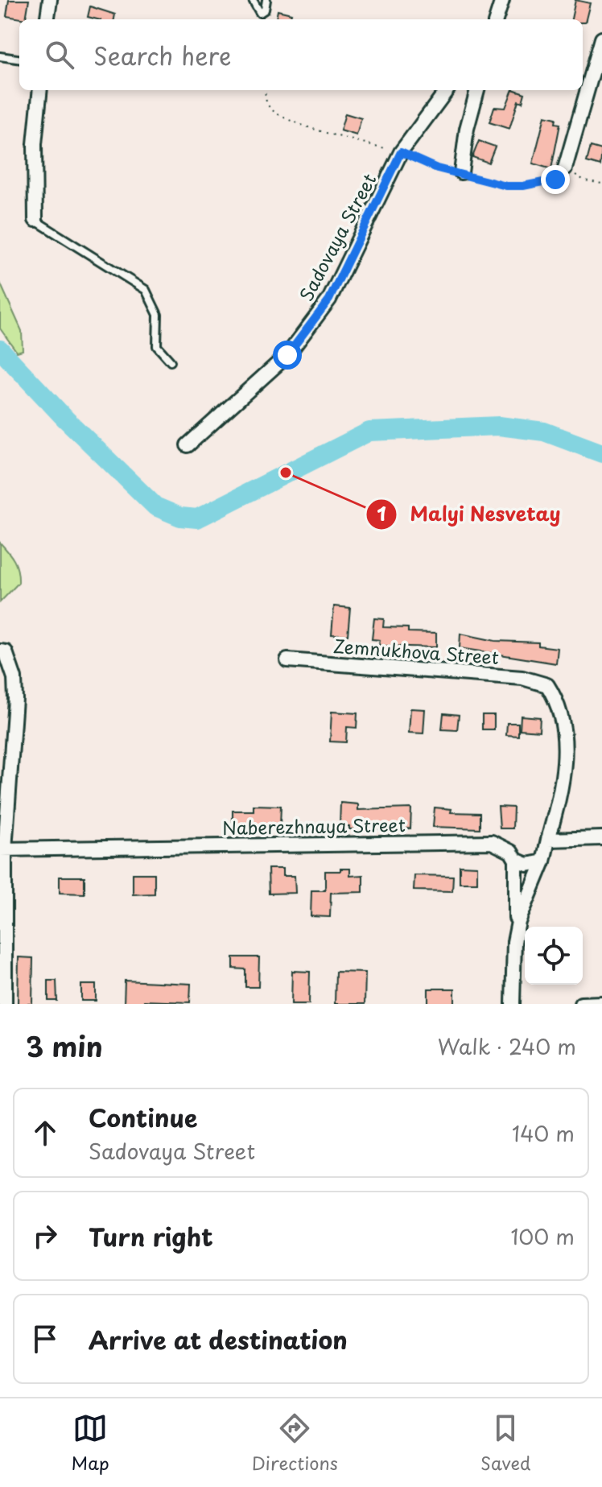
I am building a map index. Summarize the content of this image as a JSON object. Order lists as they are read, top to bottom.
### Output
{
  "streets": {
    "street": ["Sadovaya Street", "Zemnukhova Street", "Naberezhnaya Street"]
  },
  "places": ["Malyi Nesvetay"],
  "page": {
    "search": "Search here",
    "heading": ["3 min", "Walk · 240 m"],
    "list": [
      ["Continue", "Sadovaya Street", "140 m"],
      ["Turn right", "100 m"],
      "Arrive at destination"
    ],
    "nav": ["Map", "Directions", "Saved"]
  }
}
